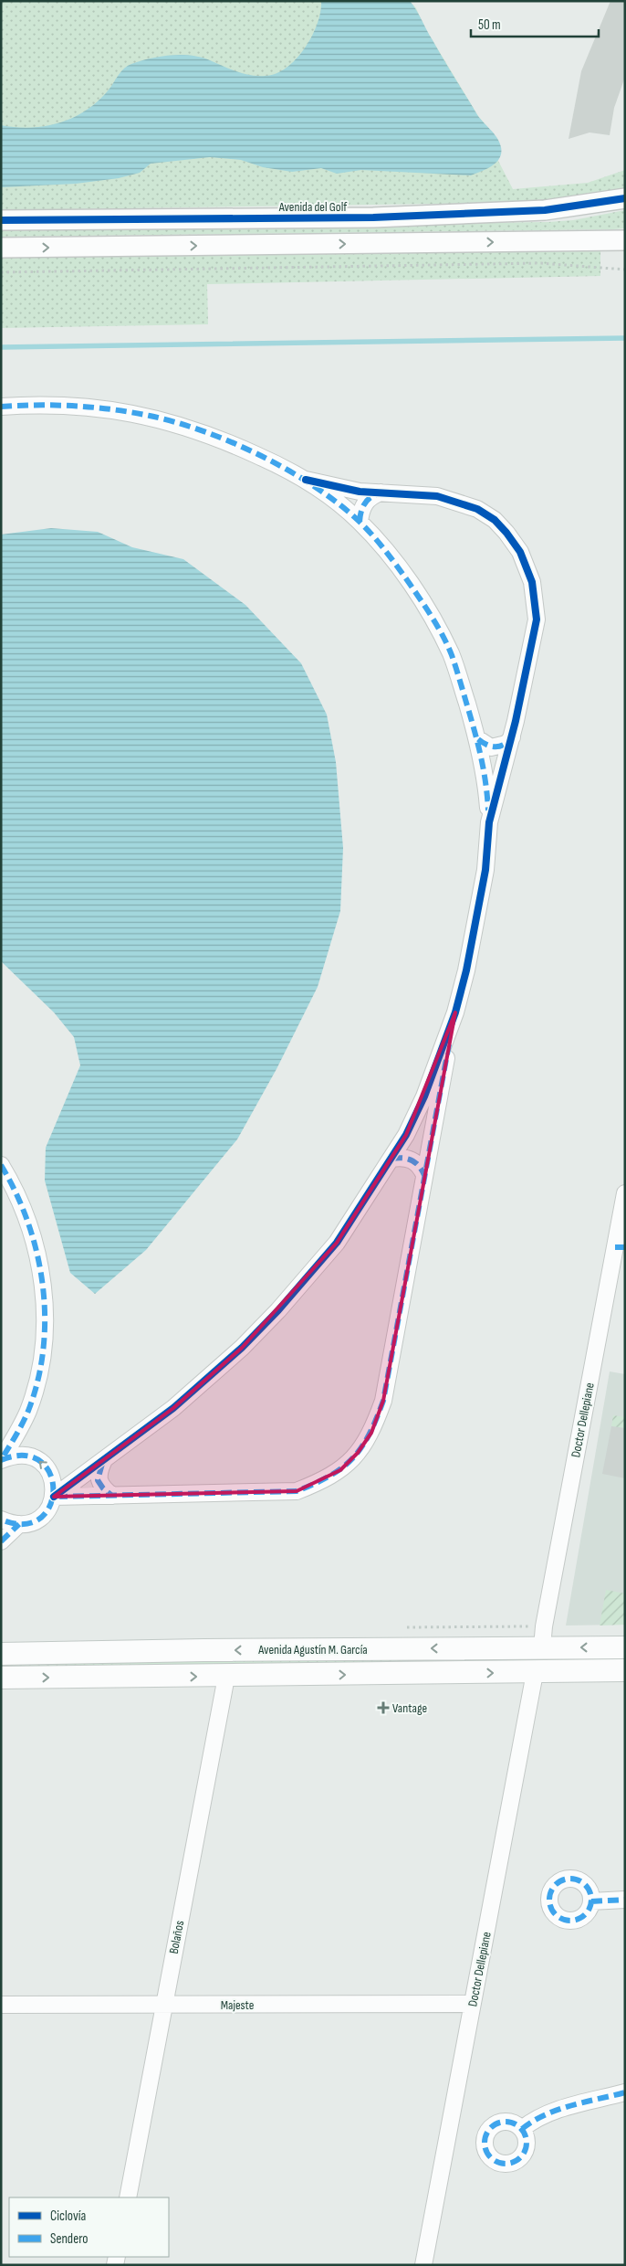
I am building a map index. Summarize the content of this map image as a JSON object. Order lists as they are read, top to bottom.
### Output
{
  "streets": {
    "main road": ["Avenida Agustín M. García"],
    "street": [
      "Avenida del Golf",
      "Doctor Dellepiane",
      "Bolaños",
      "Majeste"
    ]
  },
  "crossings": [
    ["Doctor Dellepiane", "Avenida Agustín M. García"],
    ["Doctor Dellepiane", "Majeste"],
    ["Avenida Agustín M. García", "Bolaños"],
    ["Bolaños", "Majeste"]
  ],
  "places": {
    "health": ["Vantage"]
  },
  "legend": ["Ciclovía", "Sendero"],
  "scale_bar": "50 m"
}
